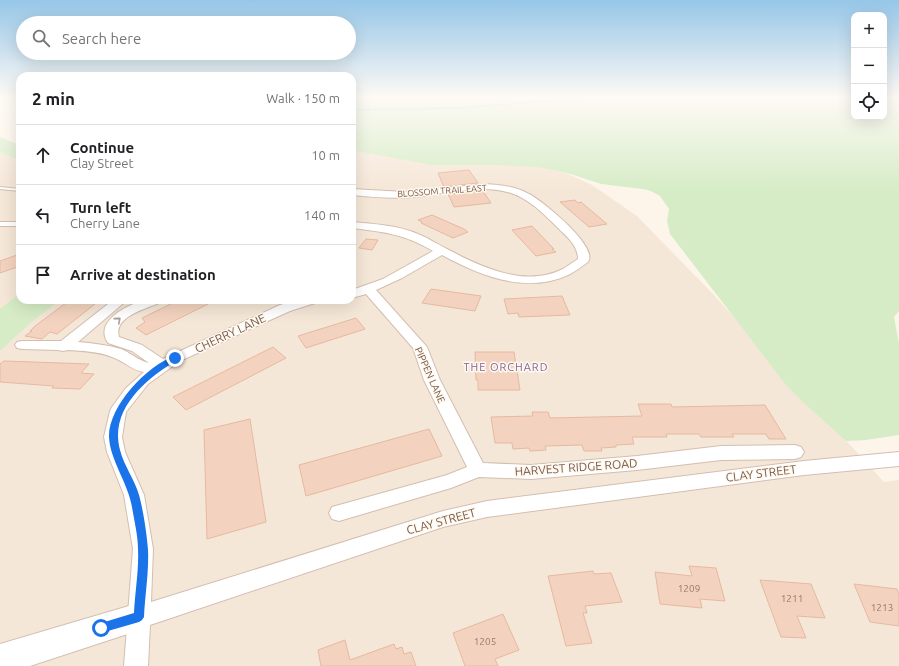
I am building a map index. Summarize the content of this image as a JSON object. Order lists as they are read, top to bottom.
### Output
{
  "streets": {
    "street": [
      "BLOSSOM TRAIL EAST",
      "CHERRY LANE",
      "PIPPEN LANE",
      "HARVEST RIDGE ROAD",
      "CLAY STREET"
    ]
  },
  "crossings": [
    ["CHERRY LANE", "CLAY STREET"],
    ["PIPPEN LANE", "HARVEST RIDGE ROAD"]
  ],
  "districts": ["THE ORCHARD"],
  "house_numbers": [
    "1209",
    "1211",
    "1213",
    "1205"
  ],
  "page": {
    "map_buttons": ["+", "−"],
    "search": "Search here",
    "heading": ["2 min", "Walk · 150 m"],
    "list": [
      ["Continue", "Clay Street", "10 m"],
      ["Turn left", "Cherry Lane", "140 m"],
      "Arrive at destination"
    ]
  }
}
